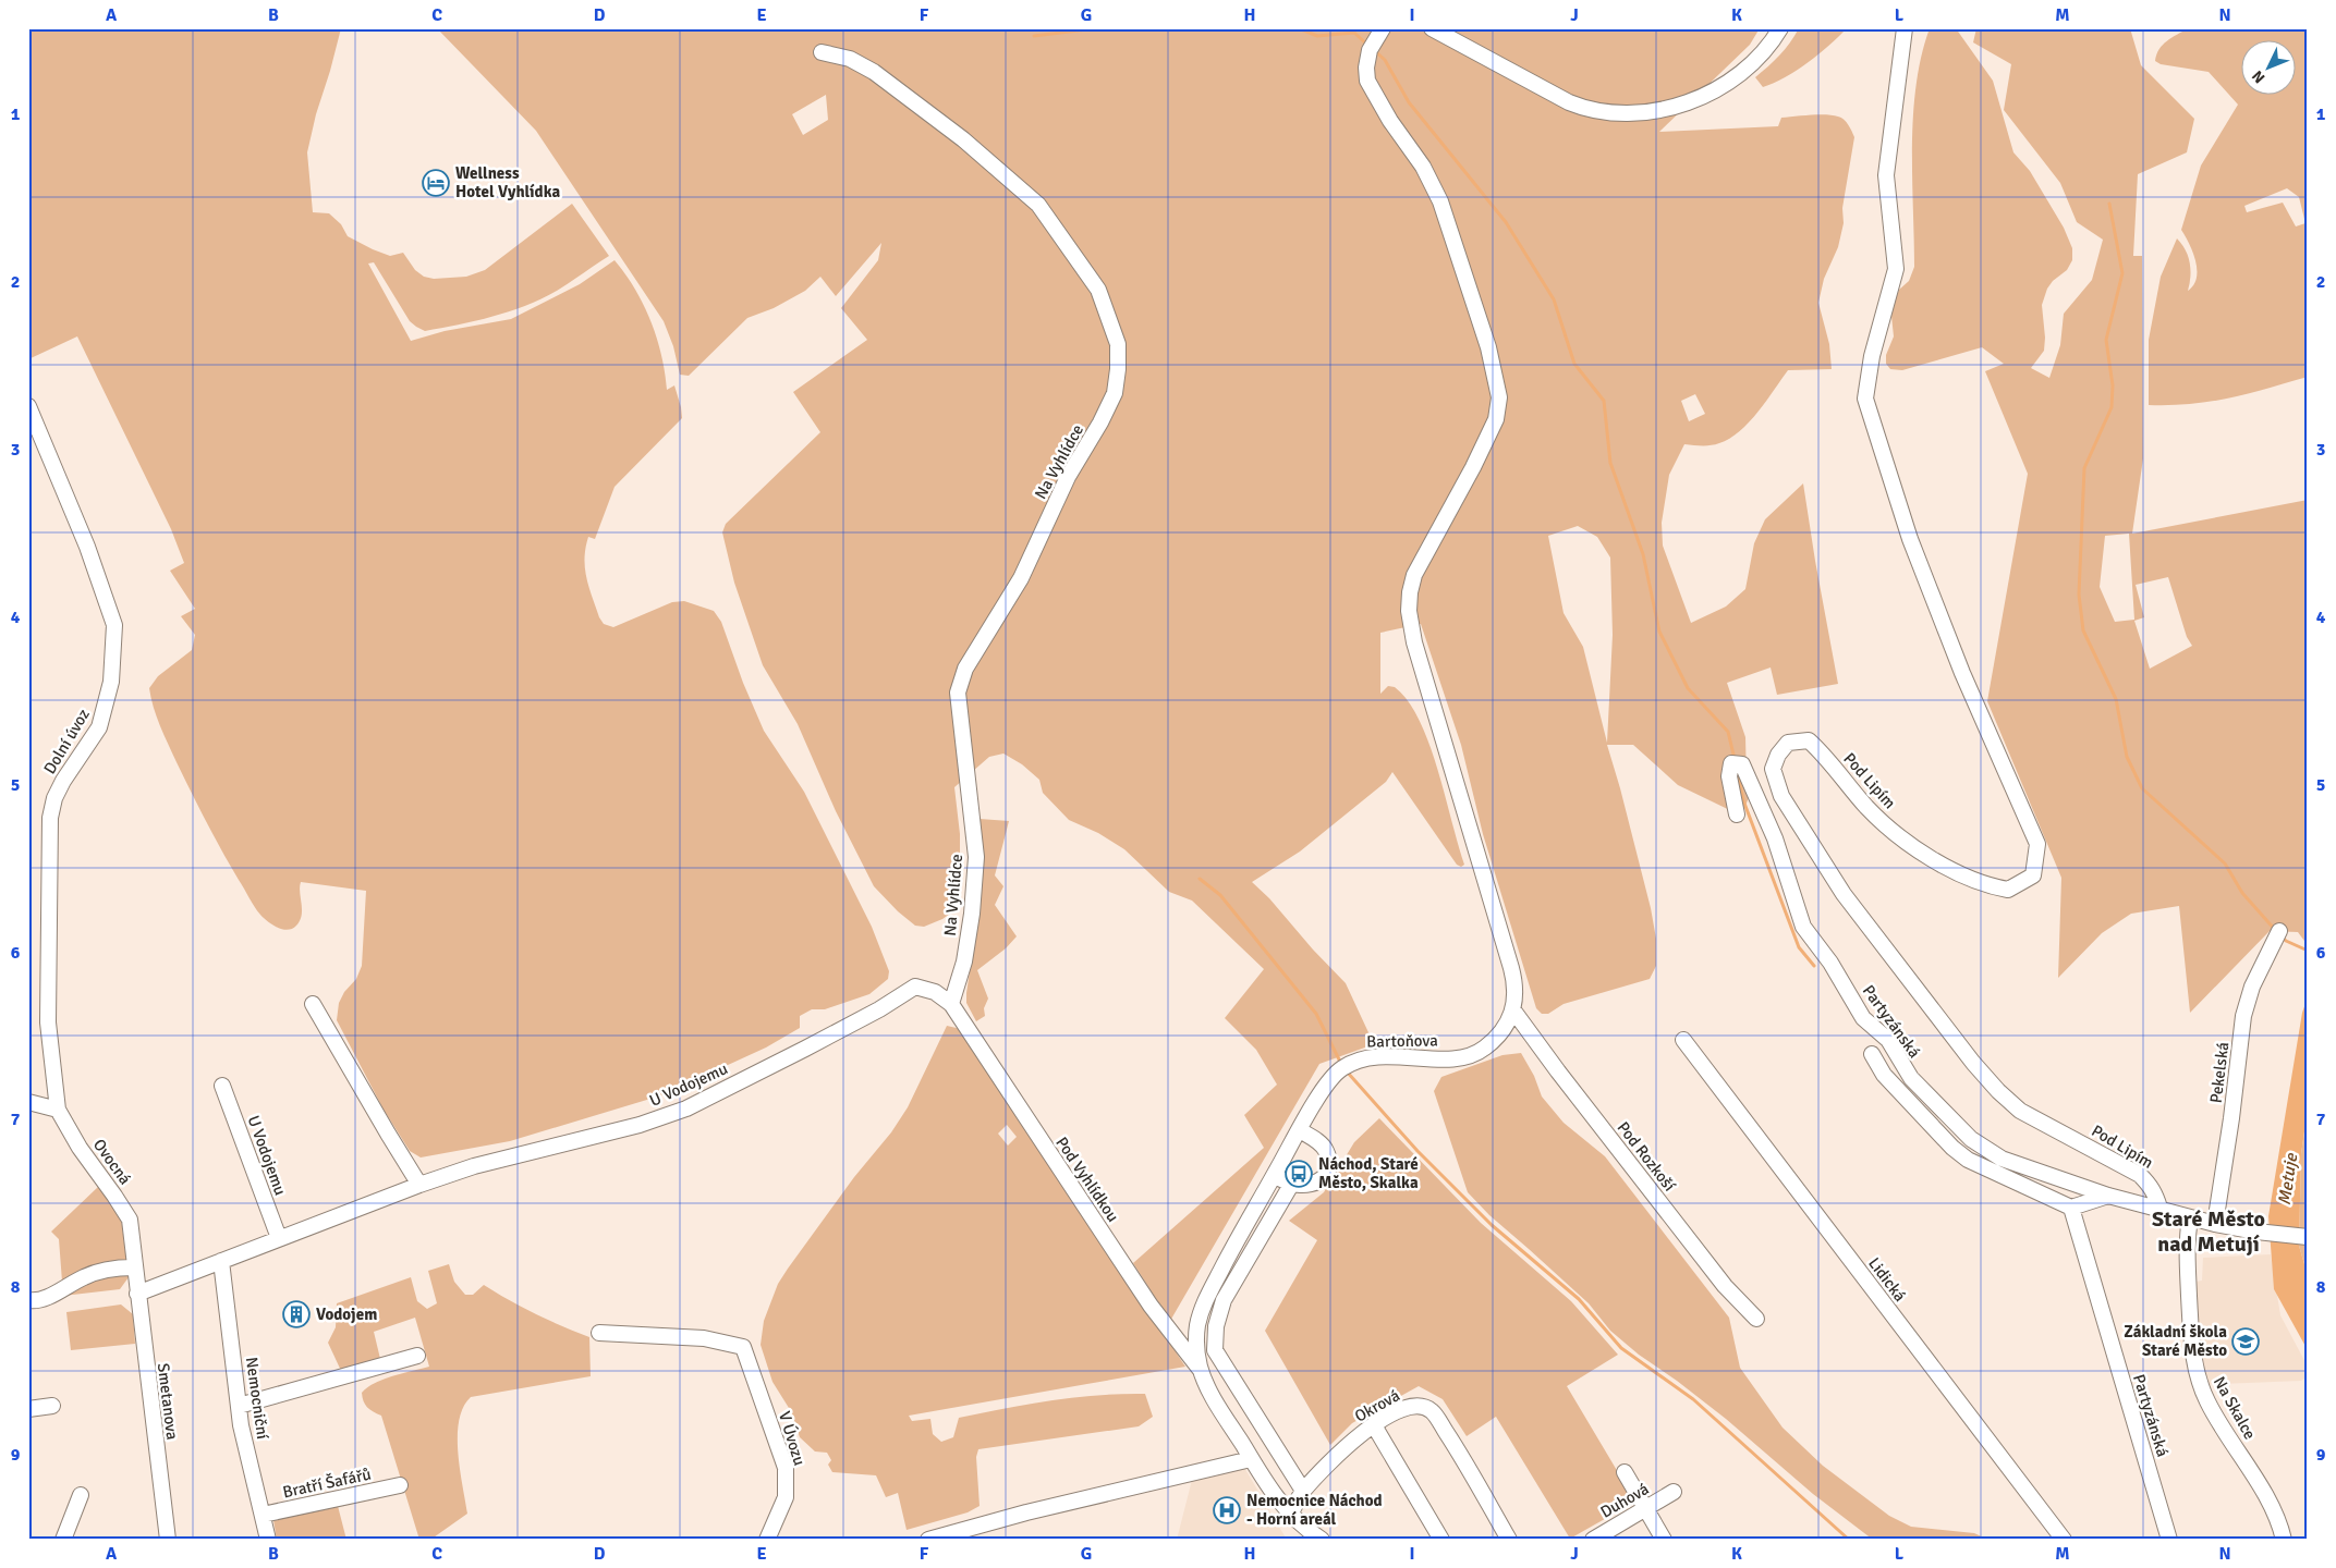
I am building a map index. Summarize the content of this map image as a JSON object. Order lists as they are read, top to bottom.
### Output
{
  "streets": {
    "street": [
      "Na Vyhlídce",
      "Dolní úvoz",
      "Pod Lipím",
      "Partyzánská",
      "Bartoňova",
      "Pekelská",
      "U Vodojemu",
      "Pod Rozkoší",
      "Ovocná",
      "Pod Vyhlídkou",
      "Lidická",
      "Nemocniční",
      "Smetanova",
      "Okrová",
      "Na Skalce",
      "V Úvozu",
      "Bratří Šafářů",
      "Duhová"
    ]
  },
  "crossings": [
    ["Na Vyhlídce", "U Vodojemu"],
    ["Na Vyhlídce", "Pod Vyhlídkou"],
    ["Dolní úvoz", "Ovocná"],
    ["Bartoňova", "Pod Rozkoší"],
    ["Bartoňova", "Pod Vyhlídkou"],
    ["Bartoňova", "Okrová"],
    ["U Vodojemu", "Pod Vyhlídkou"],
    ["U Vodojemu", "Nemocniční"],
    ["U Vodojemu", "Smetanova"],
    ["Ovocná", "Smetanova"],
    ["Nemocniční", "Bratří Šafářů"]
  ],
  "districts": ["Staré Město nad Metují"],
  "water": ["Metuje"],
  "places": {
    "hotel": ["Wellness Hotel Vyhlídka"],
    "bus stop": ["Náchod, Staré Město, Skalka"],
    "building": ["Vodojem"],
    "school or university": ["Základní škola Staré Město"],
    "hospital": ["Nemocnice Náchod - Horní areál"]
  },
  "north": "bottom left",
  "grid": {
    "columns": [
      "A",
      "B",
      "C",
      "D",
      "E",
      "F",
      "G",
      "H",
      "I",
      "J",
      "K",
      "L",
      "M",
      "N"
    ],
    "rows": [
      "1",
      "2",
      "3",
      "4",
      "5",
      "6",
      "7",
      "8",
      "9"
    ]
  }
}
